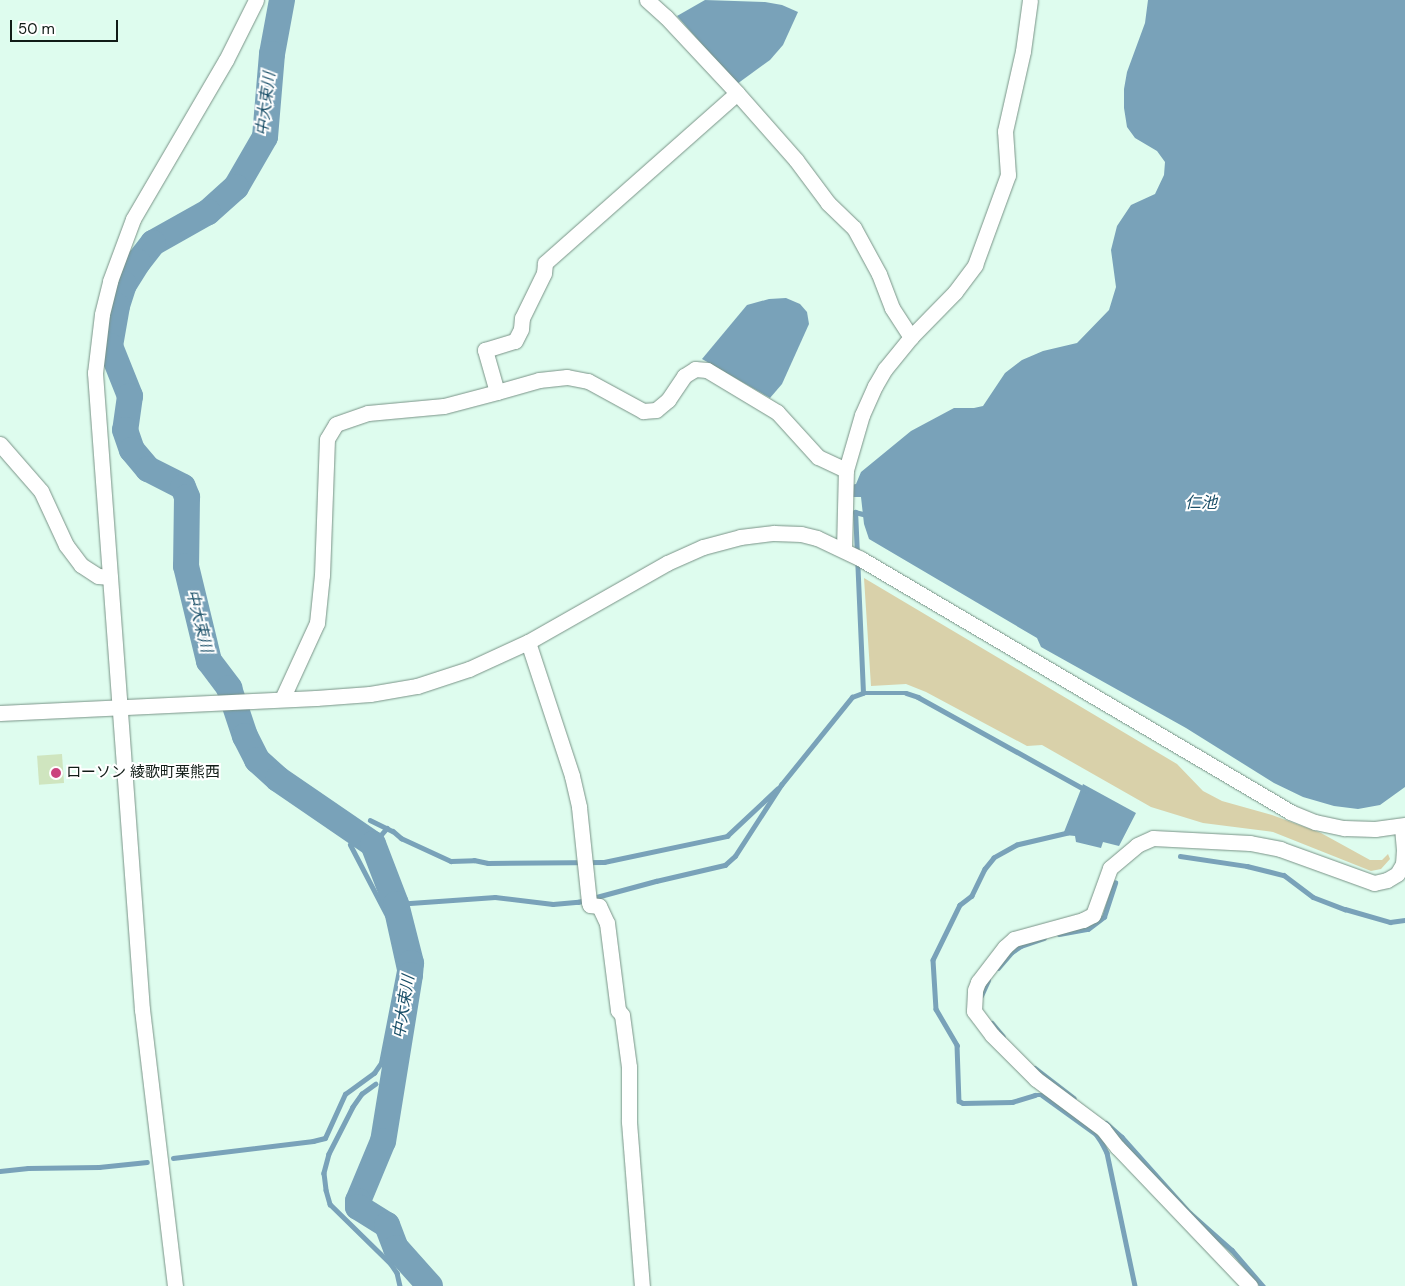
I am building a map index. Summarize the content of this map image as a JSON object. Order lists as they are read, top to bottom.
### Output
{
  "water": ["中大束川", "仁池"],
  "places": ["ローソン 綾歌町栗熊西"],
  "scale_bar": "50 m"
}
